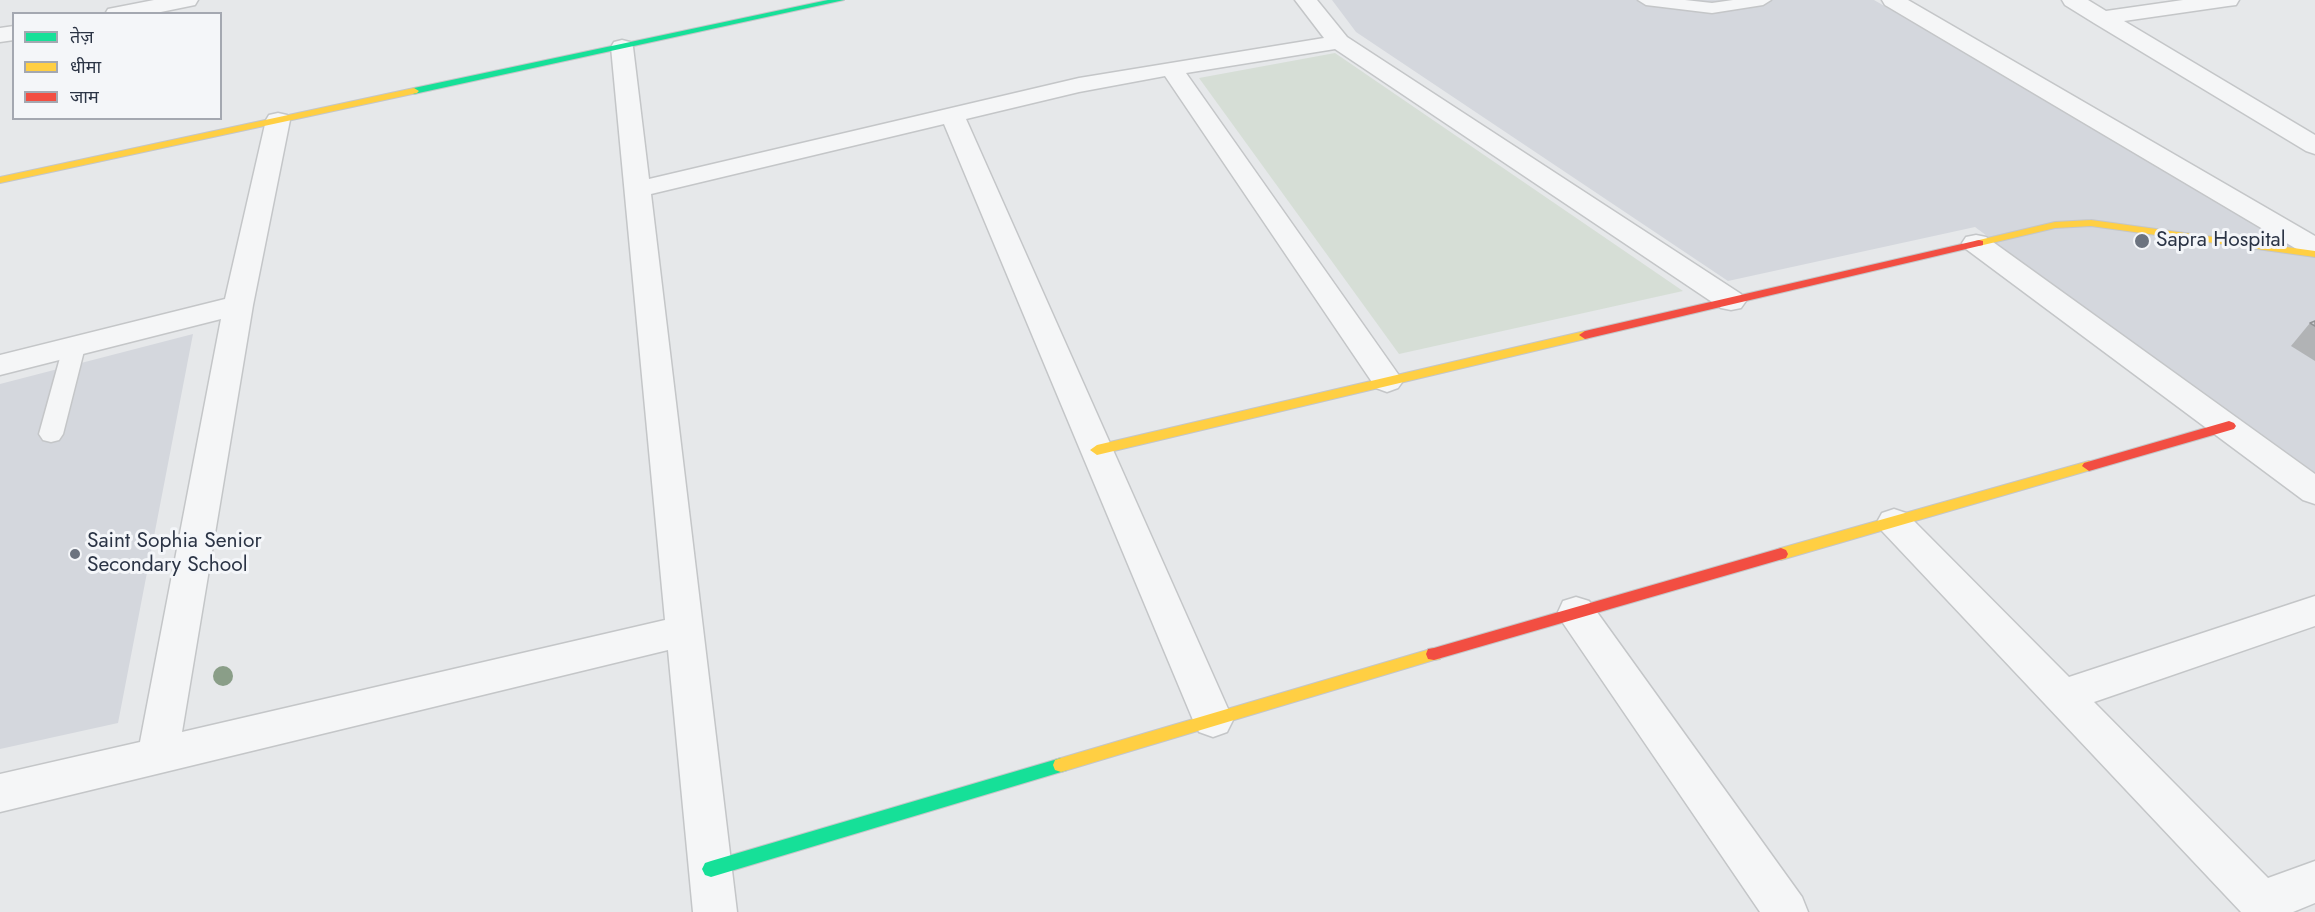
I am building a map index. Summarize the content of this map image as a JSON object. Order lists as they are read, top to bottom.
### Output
{
  "places": ["Sapra Hospital", "Saint Sophia Senior Secondary School"],
  "legend": ["तेज़", "धीमा", "जाम"]
}
